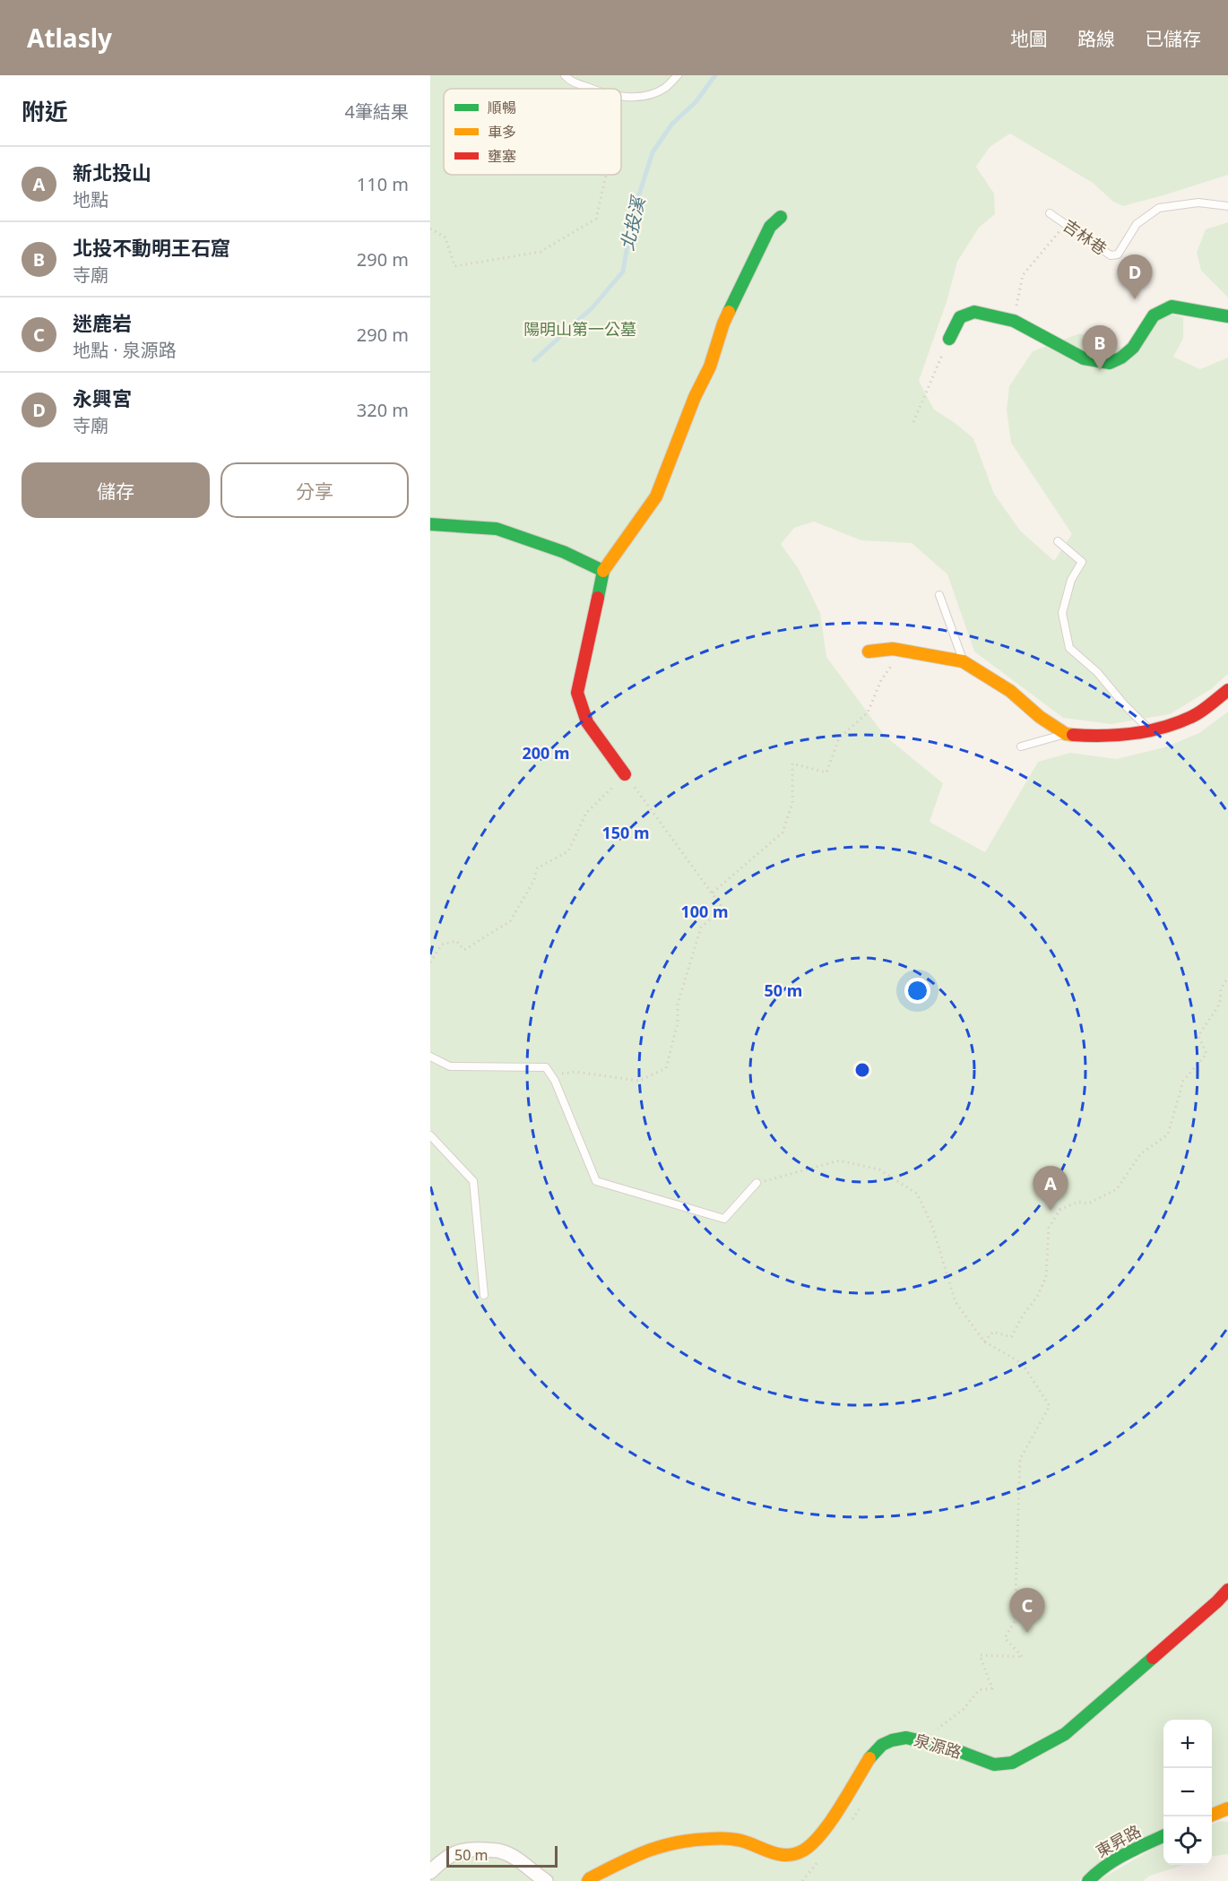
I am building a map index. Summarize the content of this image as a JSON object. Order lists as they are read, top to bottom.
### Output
{
  "streets": {
    "street": ["泉源路", "東昇路"],
    "lane": ["吉林巷"]
  },
  "water": ["北投溪"],
  "parks": ["陽明山第一公墓"],
  "legend": ["順暢", "車多", "壅塞"],
  "scale_bar": "50 m",
  "page": {
    "header": "Atlasly",
    "nav": ["地圖", "路線", "已儲存"],
    "heading": ["附近", "4筆結果"],
    "list": [
      {
        "mark": "A",
        "name": "新北投山",
        "note": "地點",
        "value": "110 m"
      },
      {
        "mark": "B",
        "name": "北投不動明王石窟",
        "note": "寺廟",
        "value": "290 m"
      },
      {
        "mark": "C",
        "name": "迷鹿岩",
        "note": "地點 · 泉源路",
        "value": "290 m"
      },
      {
        "mark": "D",
        "name": "永興宮",
        "note": "寺廟",
        "value": "320 m"
      }
    ],
    "pins": [
      "D",
      "B",
      "A",
      "C"
    ],
    "buttons": ["儲存", "分享"],
    "map_buttons": ["+", "−"],
    "scale": "50 m"
  },
  "rings": [
    "200 m",
    "150 m",
    "100 m",
    "50 m"
  ]
}
